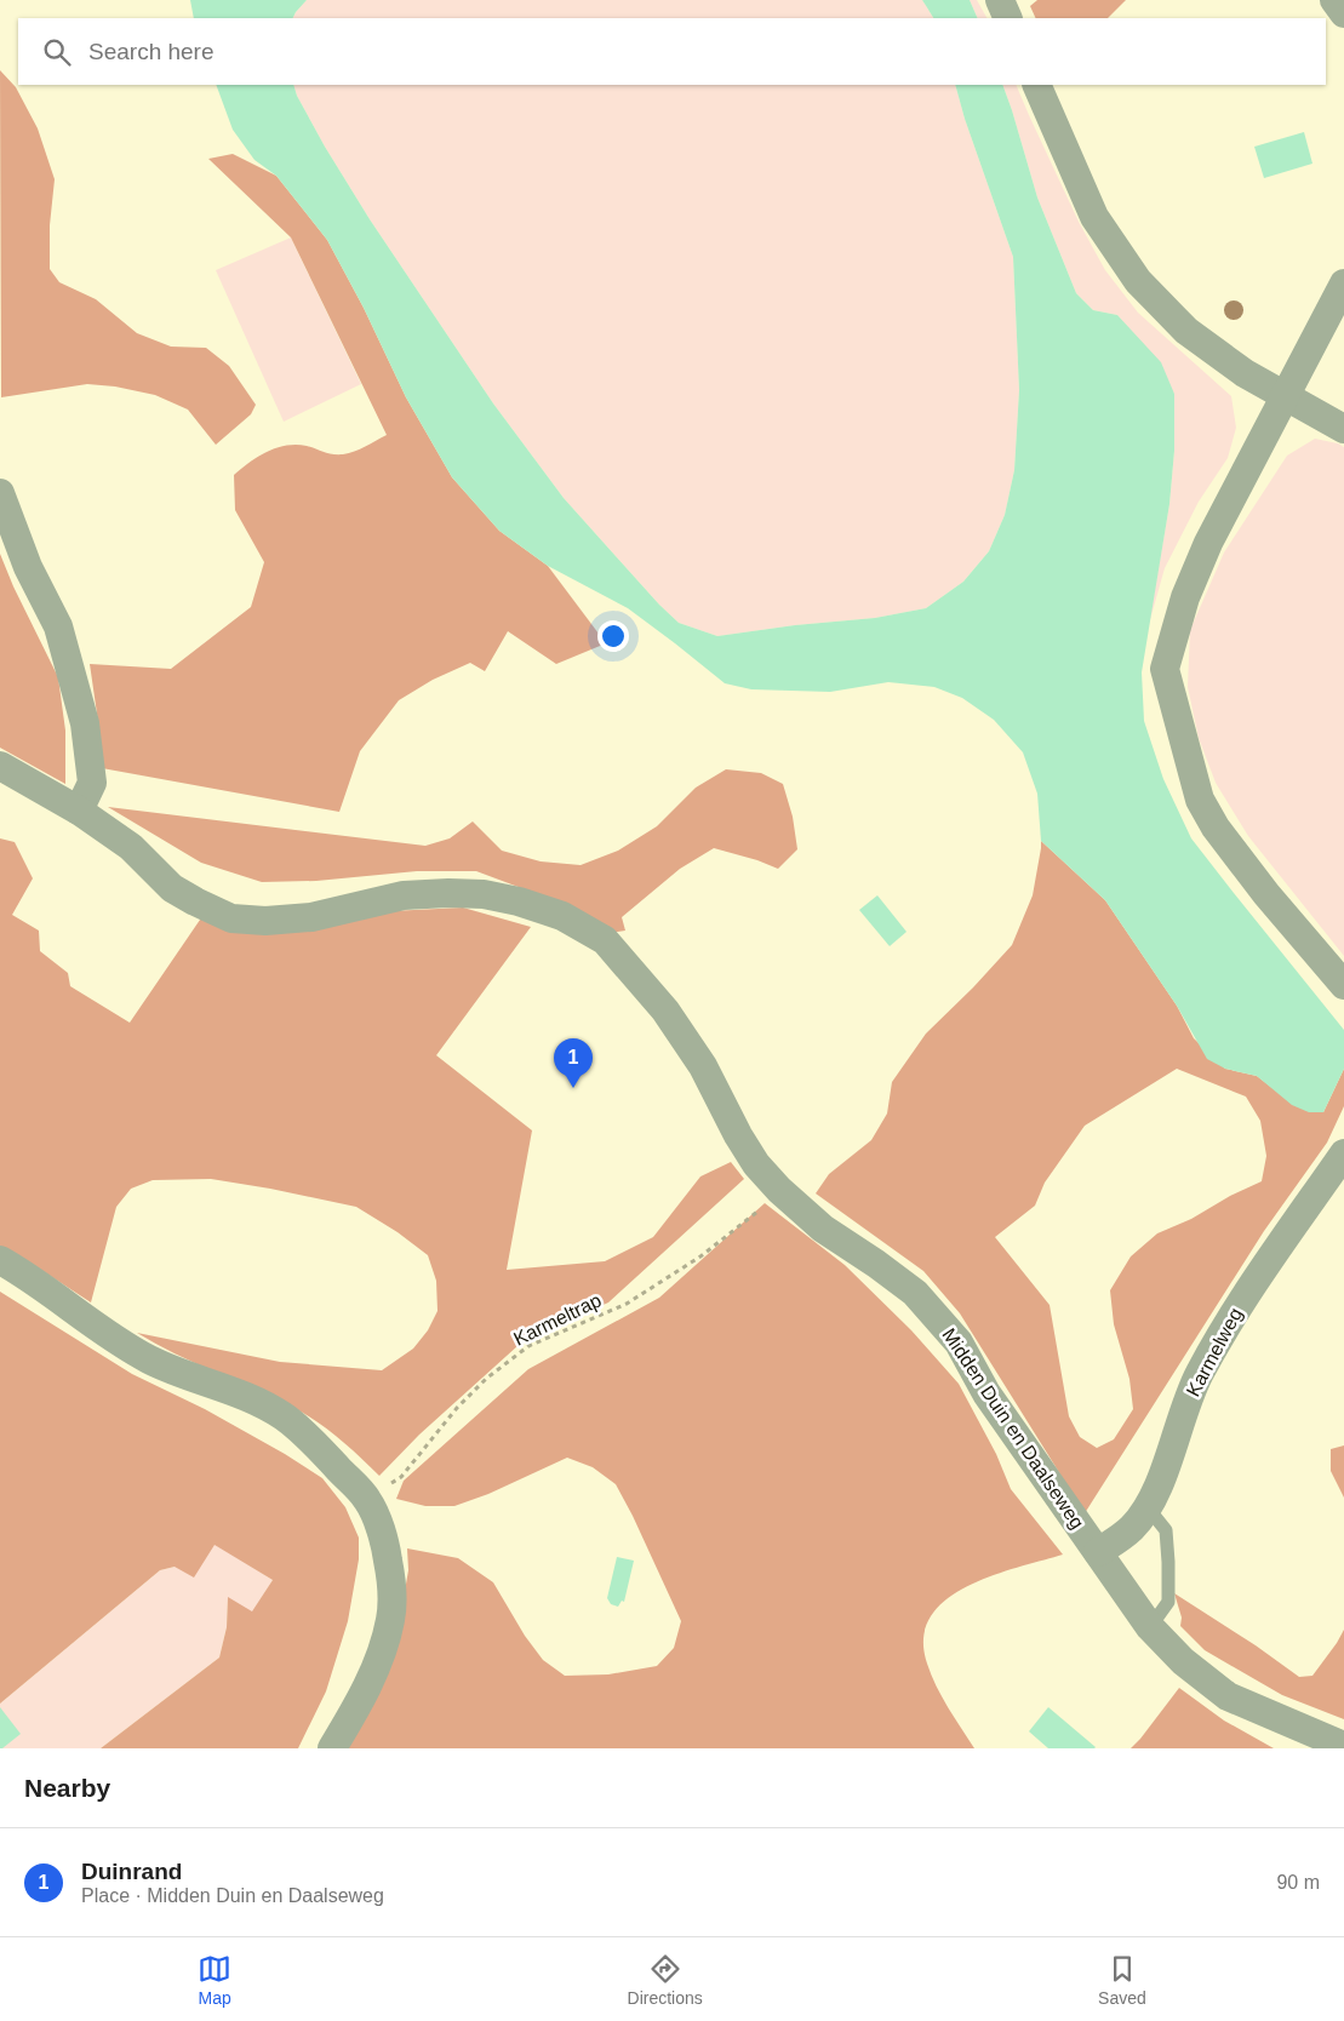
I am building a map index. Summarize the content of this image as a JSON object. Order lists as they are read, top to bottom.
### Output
{
  "streets": {
    "street": ["Karmelweg", "Midden Duin en Daalseweg"],
    "path": ["Karmeltrap"]
  },
  "crossings": [
    ["Karmeltrap", "Midden Duin en Daalseweg"],
    ["Karmelweg", "Midden Duin en Daalseweg"]
  ],
  "page": {
    "search": "Search here",
    "pins": "1",
    "heading": "Nearby",
    "list": [
      {
        "mark": "1",
        "name": "Duinrand",
        "note": "Place · Midden Duin en Daalseweg",
        "value": "90 m"
      }
    ],
    "nav": ["Map", "Directions", "Saved"]
  }
}
